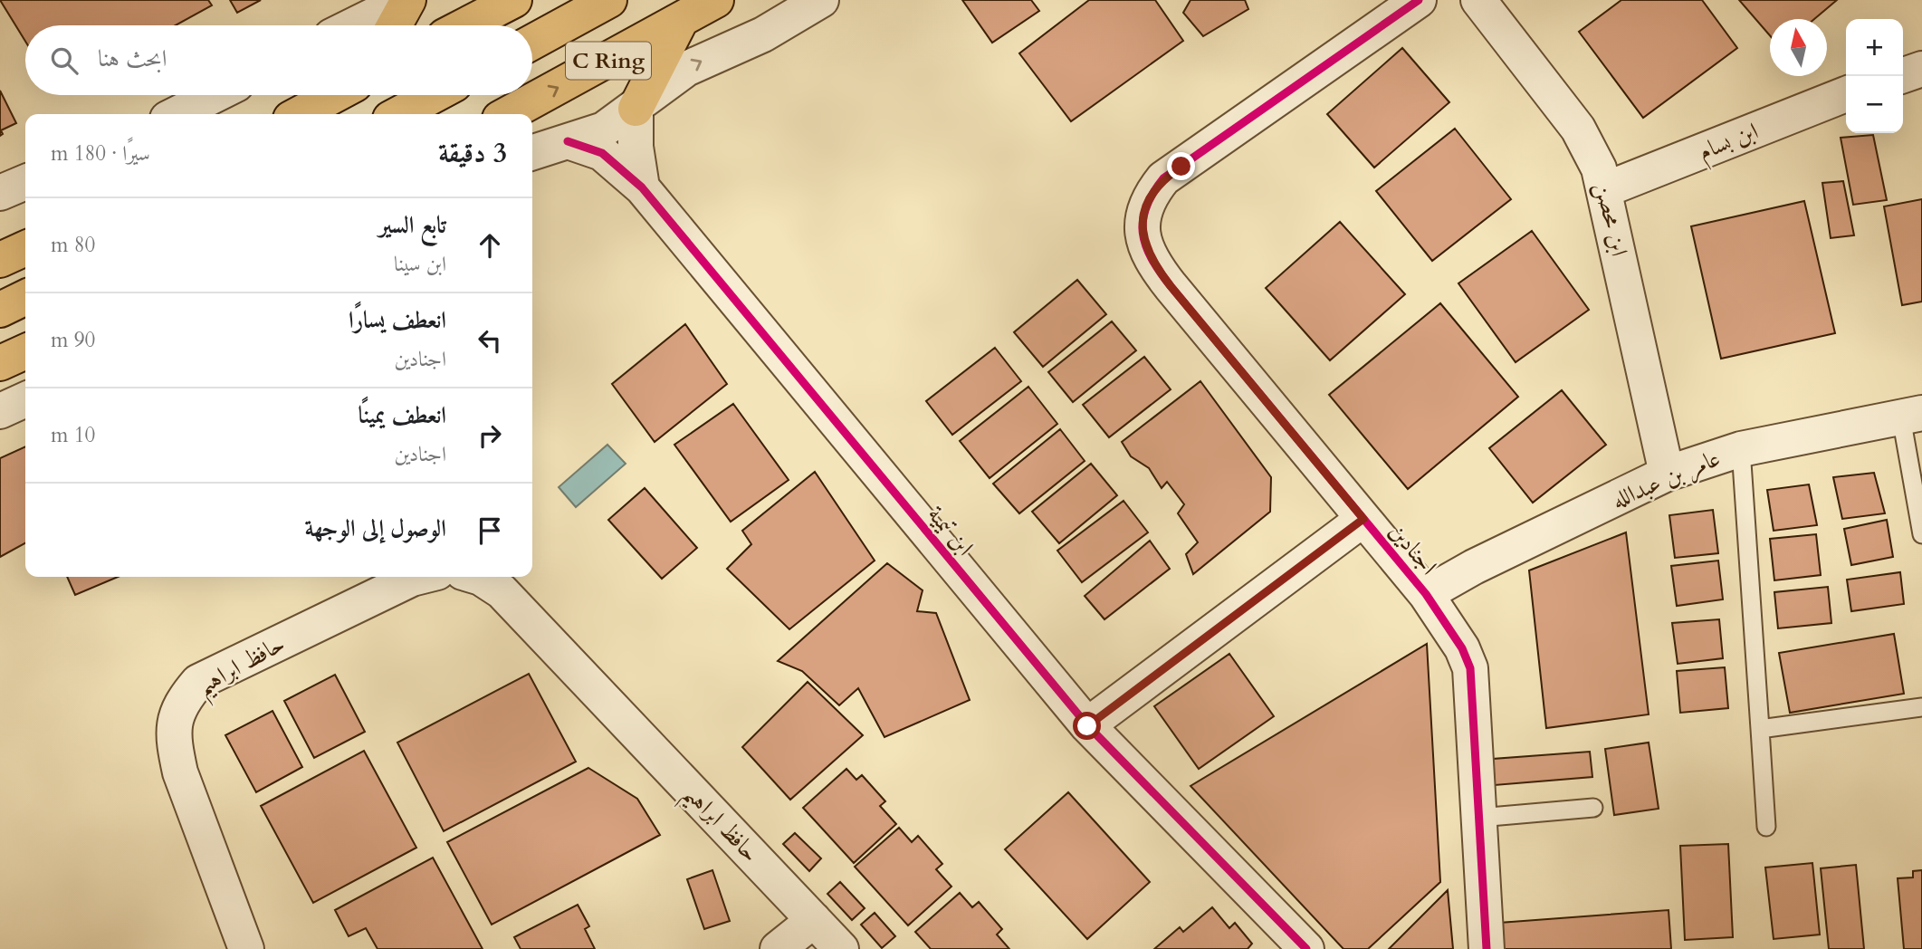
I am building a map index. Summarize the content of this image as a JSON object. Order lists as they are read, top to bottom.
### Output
{
  "streets": {
    "highway": ["C Ring"],
    "street": [
      "ابن بسام",
      "ابن محصن",
      "عامر بن عبدالله",
      "ابن تيمية",
      "اجنادين",
      "حافظ ابراهيم"
    ]
  },
  "crossings": [
    ["ابن بسام", "ابن محصن"],
    ["ابن محصن", "عامر بن عبدالله"],
    ["عامر بن عبدالله", "اجنادين"]
  ],
  "north": "top",
  "page": {
    "map_buttons": ["+", "−"],
    "search": "ابحث هنا",
    "heading": ["3 دقيقة", "سيرًا · 180 m"],
    "list": [
      ["تابع السير", "ابن سينا", "80 m"],
      ["انعطف يسارًا", "اجنادين", "90 m"],
      ["انعطف يمينًا", "اجنادين", "10 m"],
      "الوصول إلى الوجهة"
    ]
  }
}
